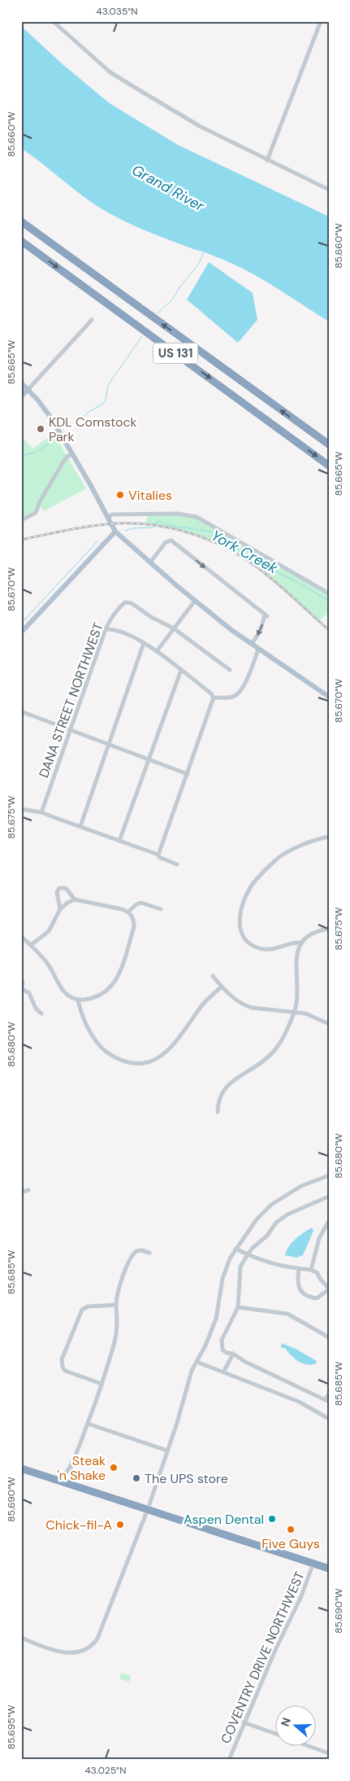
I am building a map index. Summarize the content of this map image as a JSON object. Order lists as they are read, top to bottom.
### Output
{
  "streets": {
    "highway": ["US 131"],
    "street": ["DANA STREET NORTHWEST", "COVENTRY DRIVE NORTHWEST"]
  },
  "water": ["Grand River", "York Creek"],
  "places": [
    "KDL Comstock Park",
    "Vitalies",
    "Steak 'n Shake",
    "The UPS store",
    "Aspen Dental",
    "Chick-fil-A",
    "Five Guys"
  ],
  "north": "left",
  "coordinates": [
    "43.035°N",
    "85.660°W",
    "85.665°W",
    "85.670°W",
    "85.675°W",
    "85.680°W",
    "85.685°W",
    "85.690°W",
    "85.695°W",
    "43.025°N"
  ]
}
